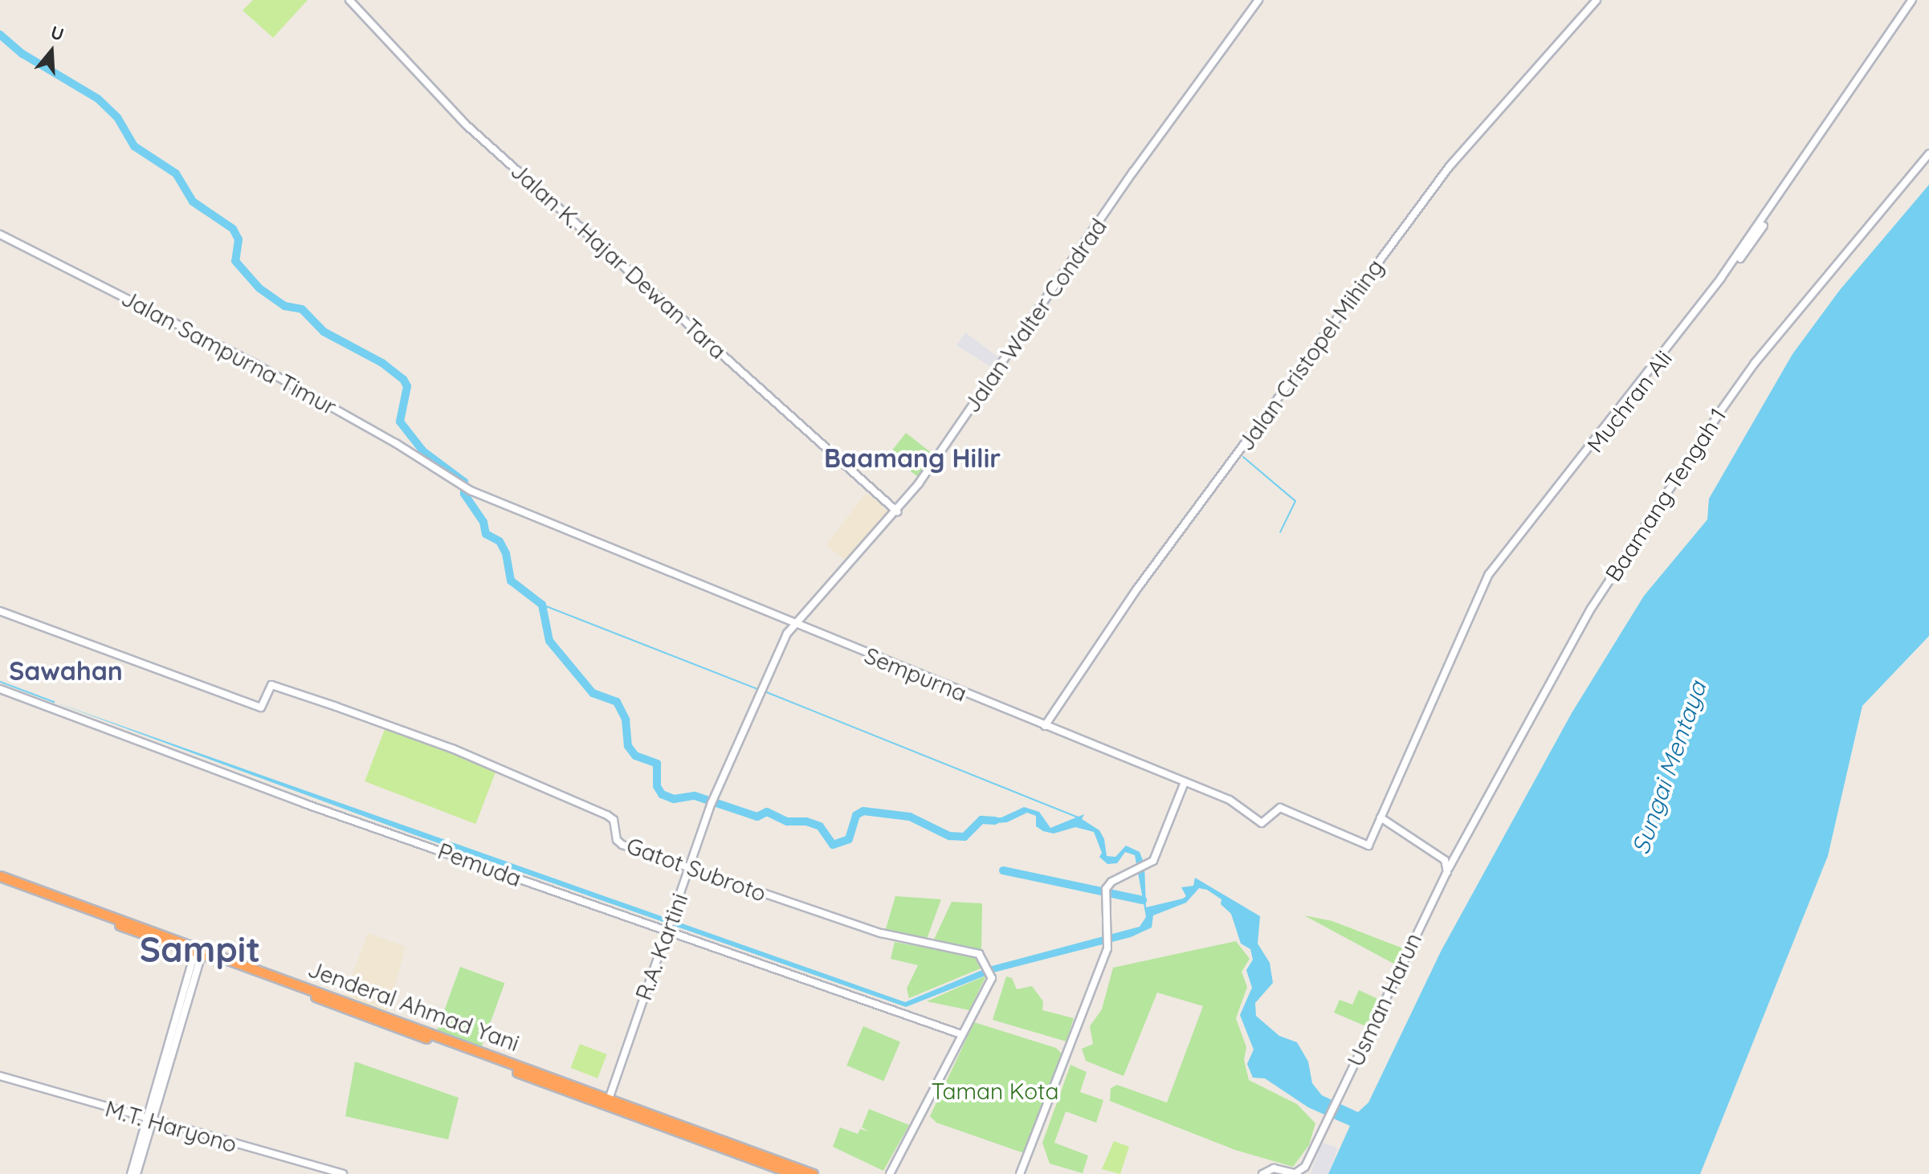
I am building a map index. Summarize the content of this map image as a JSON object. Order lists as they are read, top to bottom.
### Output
{
  "streets": {
    "highway": ["Jenderal Ahmad Yani"],
    "street": [
      "Jalan K. Hajar Dewan Tara",
      "Jalan Walter Condrad",
      "Jalan Sampurna Timur",
      "Jalan Cristopel Mihing",
      "Muchran Ali",
      "Baamang Tengah 1",
      "Sempurna",
      "Pemuda",
      "Gatot Subroto",
      "R.A. Kartini",
      "Usman Harun",
      "M.T. Haryono"
    ]
  },
  "crossings": [
    ["Jalan K. Hajar Dewan Tara", "Jalan Walter Condrad"],
    ["Jalan Walter Condrad", "Sempurna"],
    ["Jalan Walter Condrad", "R.A. Kartini"],
    ["Jalan Sampurna Timur", "Sempurna"],
    ["Jalan Cristopel Mihing", "Sempurna"],
    ["Muchran Ali", "Sempurna"],
    ["Baamang Tengah 1", "Usman Harun"],
    ["Pemuda", "Gatot Subroto"],
    ["Pemuda", "R.A. Kartini"],
    ["Gatot Subroto", "R.A. Kartini"],
    ["R.A. Kartini", "Jenderal Ahmad Yani"]
  ],
  "districts": ["Baamang Hilir", "Sawahan", "Sampit"],
  "water": ["Sungai Mentaya"],
  "parks": ["Taman Kota"],
  "north": "top"
}
